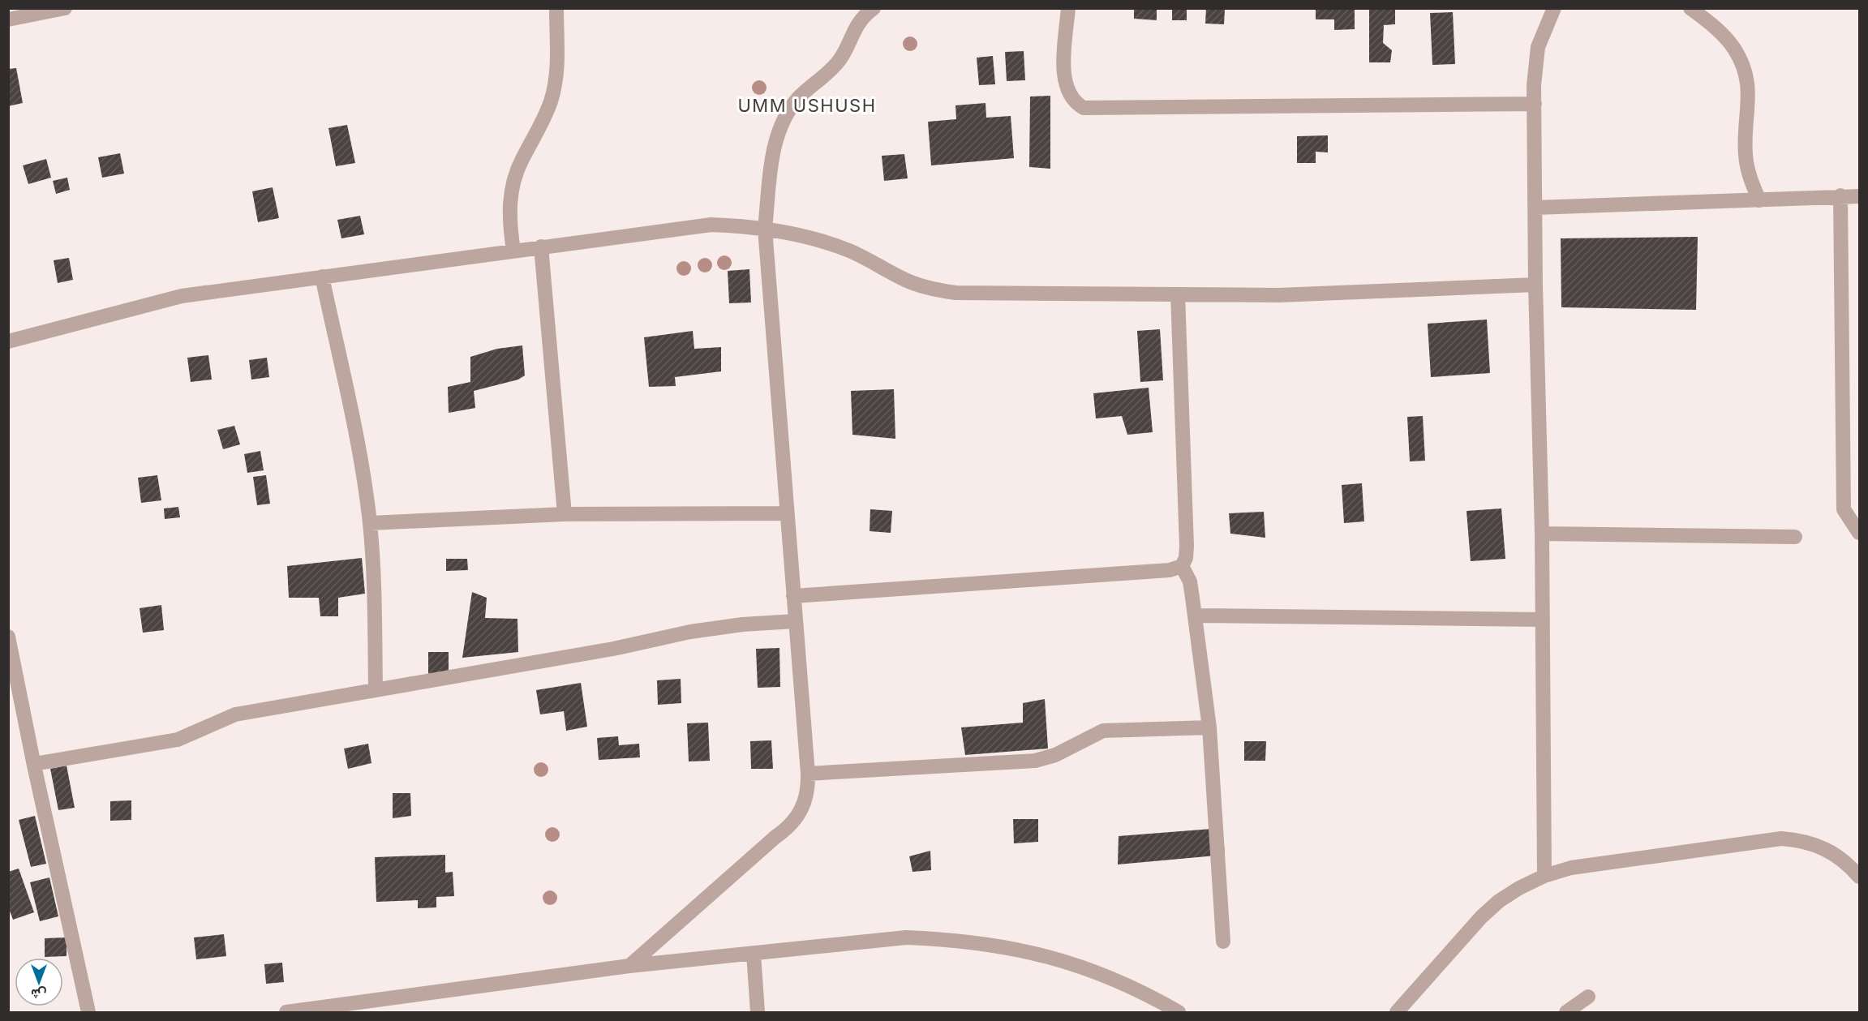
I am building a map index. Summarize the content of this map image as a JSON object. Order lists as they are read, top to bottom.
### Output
{
  "districts": ["UMM USHUSH"],
  "north": "bottom"
}
